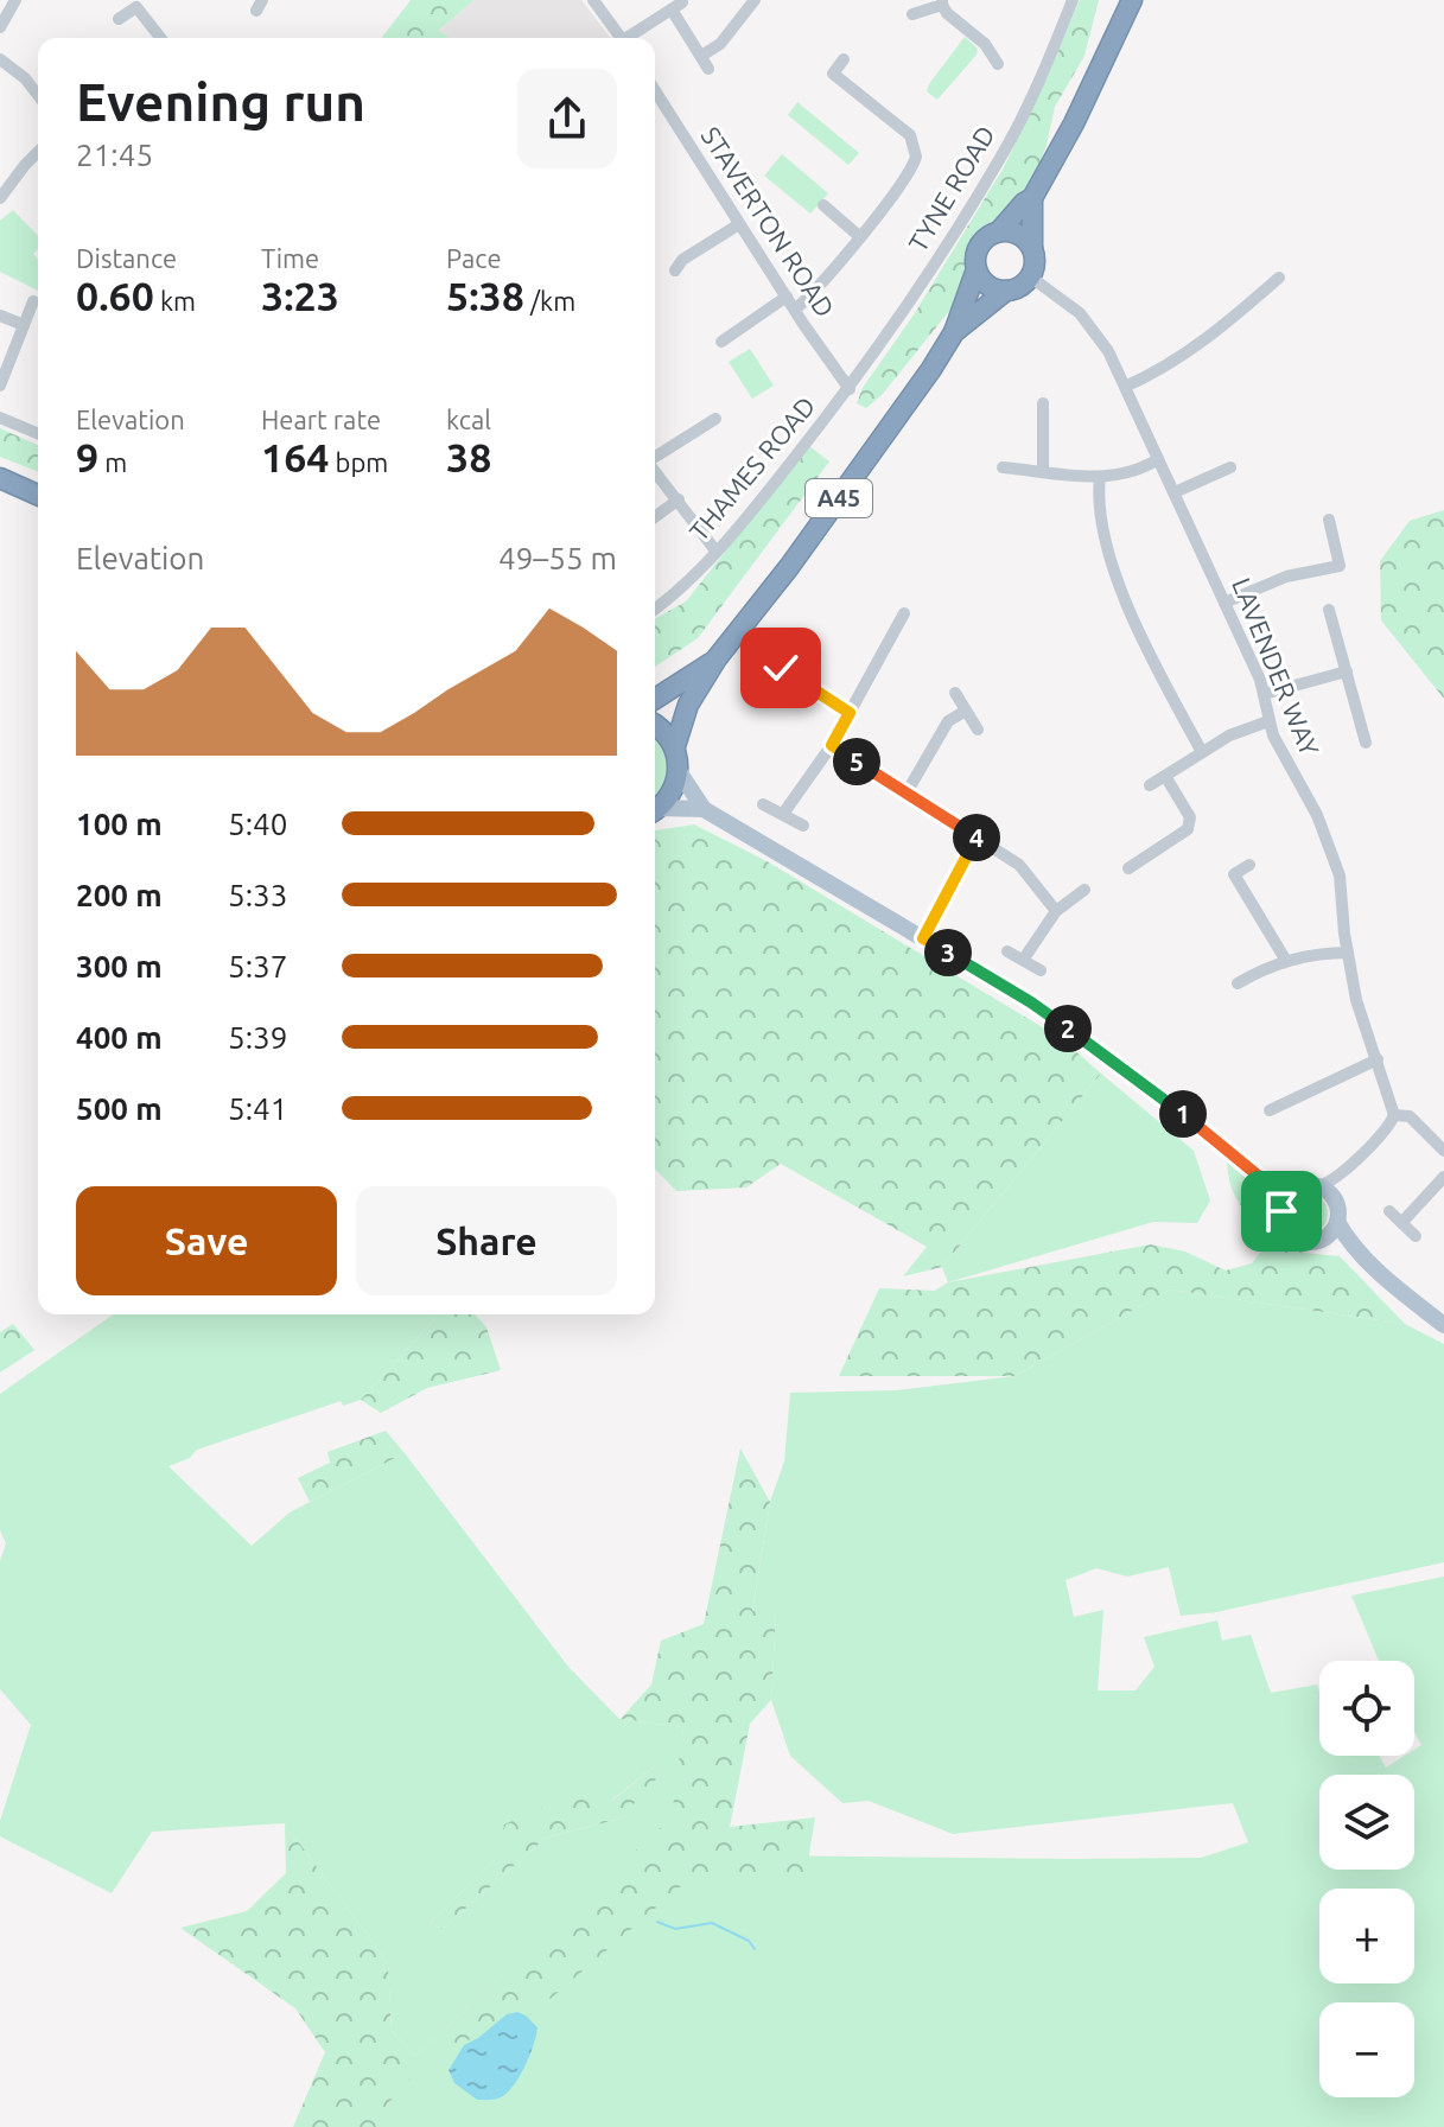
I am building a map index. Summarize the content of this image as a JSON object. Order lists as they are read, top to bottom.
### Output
{
  "streets": {
    "highway": ["A45"],
    "street": [
      "TYNE ROAD",
      "STAVERTON ROAD",
      "THAMES ROAD",
      "LAVENDER WAY"
    ]
  },
  "crossings": [
    ["TYNE ROAD", "STAVERTON ROAD"],
    ["TYNE ROAD", "THAMES ROAD"],
    ["STAVERTON ROAD", "THAMES ROAD"],
    ["A45", "LAVENDER WAY"]
  ],
  "page": {
    "heading": ["Evening run", "21:45"],
    "stats": [
      ["Distance", "0.60 km"],
      ["Time", "3:23"],
      ["Pace", "5:38 /km"],
      ["Elevation", "9 m"],
      ["Heart rate", "164 bpm"],
      ["kcal", "38"]
    ],
    "chart": ["Elevation", "49–55 m"],
    "pins": [
      "5",
      "4",
      "3",
      "2",
      "1"
    ],
    "list": [
      {
        "name": "100 m",
        "note": "5:40"
      },
      {
        "name": "200 m",
        "note": "5:33"
      },
      {
        "name": "300 m",
        "note": "5:37"
      },
      {
        "name": "400 m",
        "note": "5:39"
      },
      {
        "name": "500 m",
        "note": "5:41"
      }
    ],
    "buttons": ["Save", "Share"],
    "map_buttons": ["+", "−"]
  }
}
